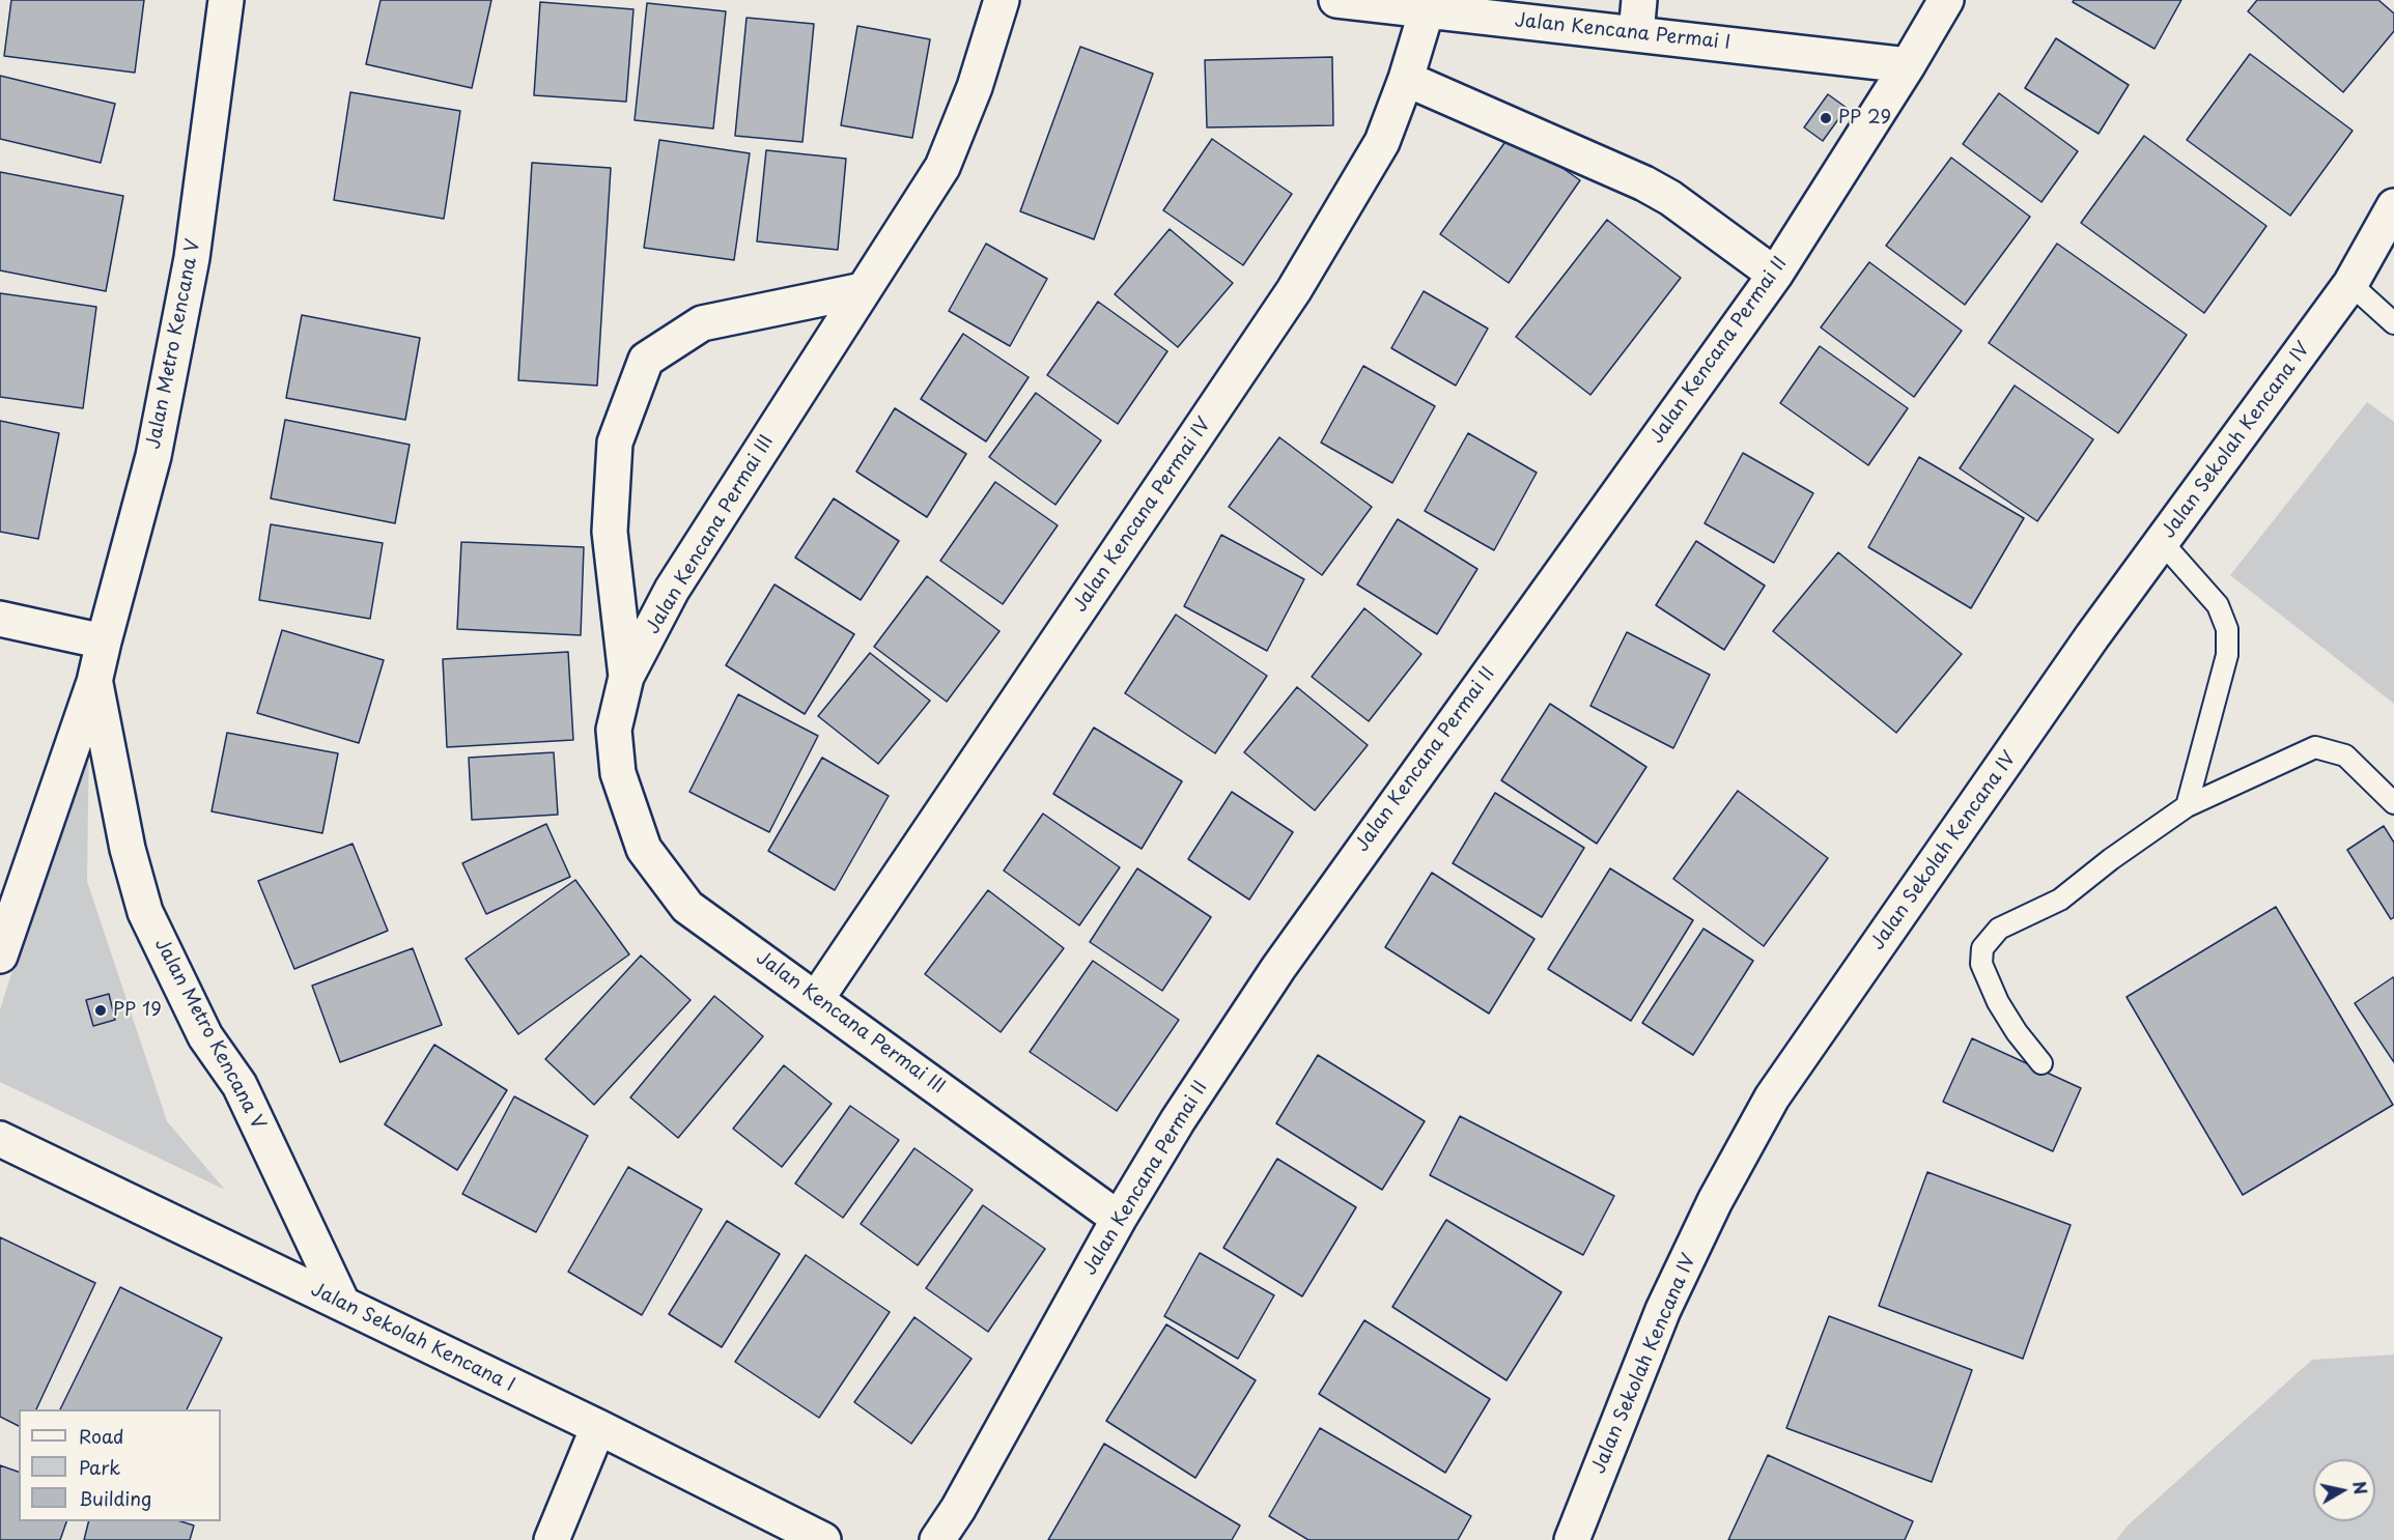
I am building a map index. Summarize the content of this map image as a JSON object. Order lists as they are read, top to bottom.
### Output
{
  "streets": {
    "street": [
      "Jalan Kencana Permai I",
      "Jalan Metro Kencana V",
      "Jalan Kencana Permai II",
      "Jalan Sekolah Kencana IV",
      "Jalan Kencana Permai IV",
      "Jalan Kencana Permai III",
      "Jalan Sekolah Kencana I"
    ]
  },
  "crossings": [
    ["Jalan Kencana Permai I", "Jalan Kencana Permai II"],
    ["Jalan Kencana Permai I", "Jalan Kencana Permai IV"],
    ["Jalan Metro Kencana V", "Jalan Sekolah Kencana I"],
    ["Jalan Kencana Permai II", "Jalan Kencana Permai III"],
    ["Jalan Kencana Permai IV", "Jalan Kencana Permai III"]
  ],
  "places": ["PP 29", "PP 19"],
  "legend": ["Road", "Park", "Building"],
  "north": "right"
}
